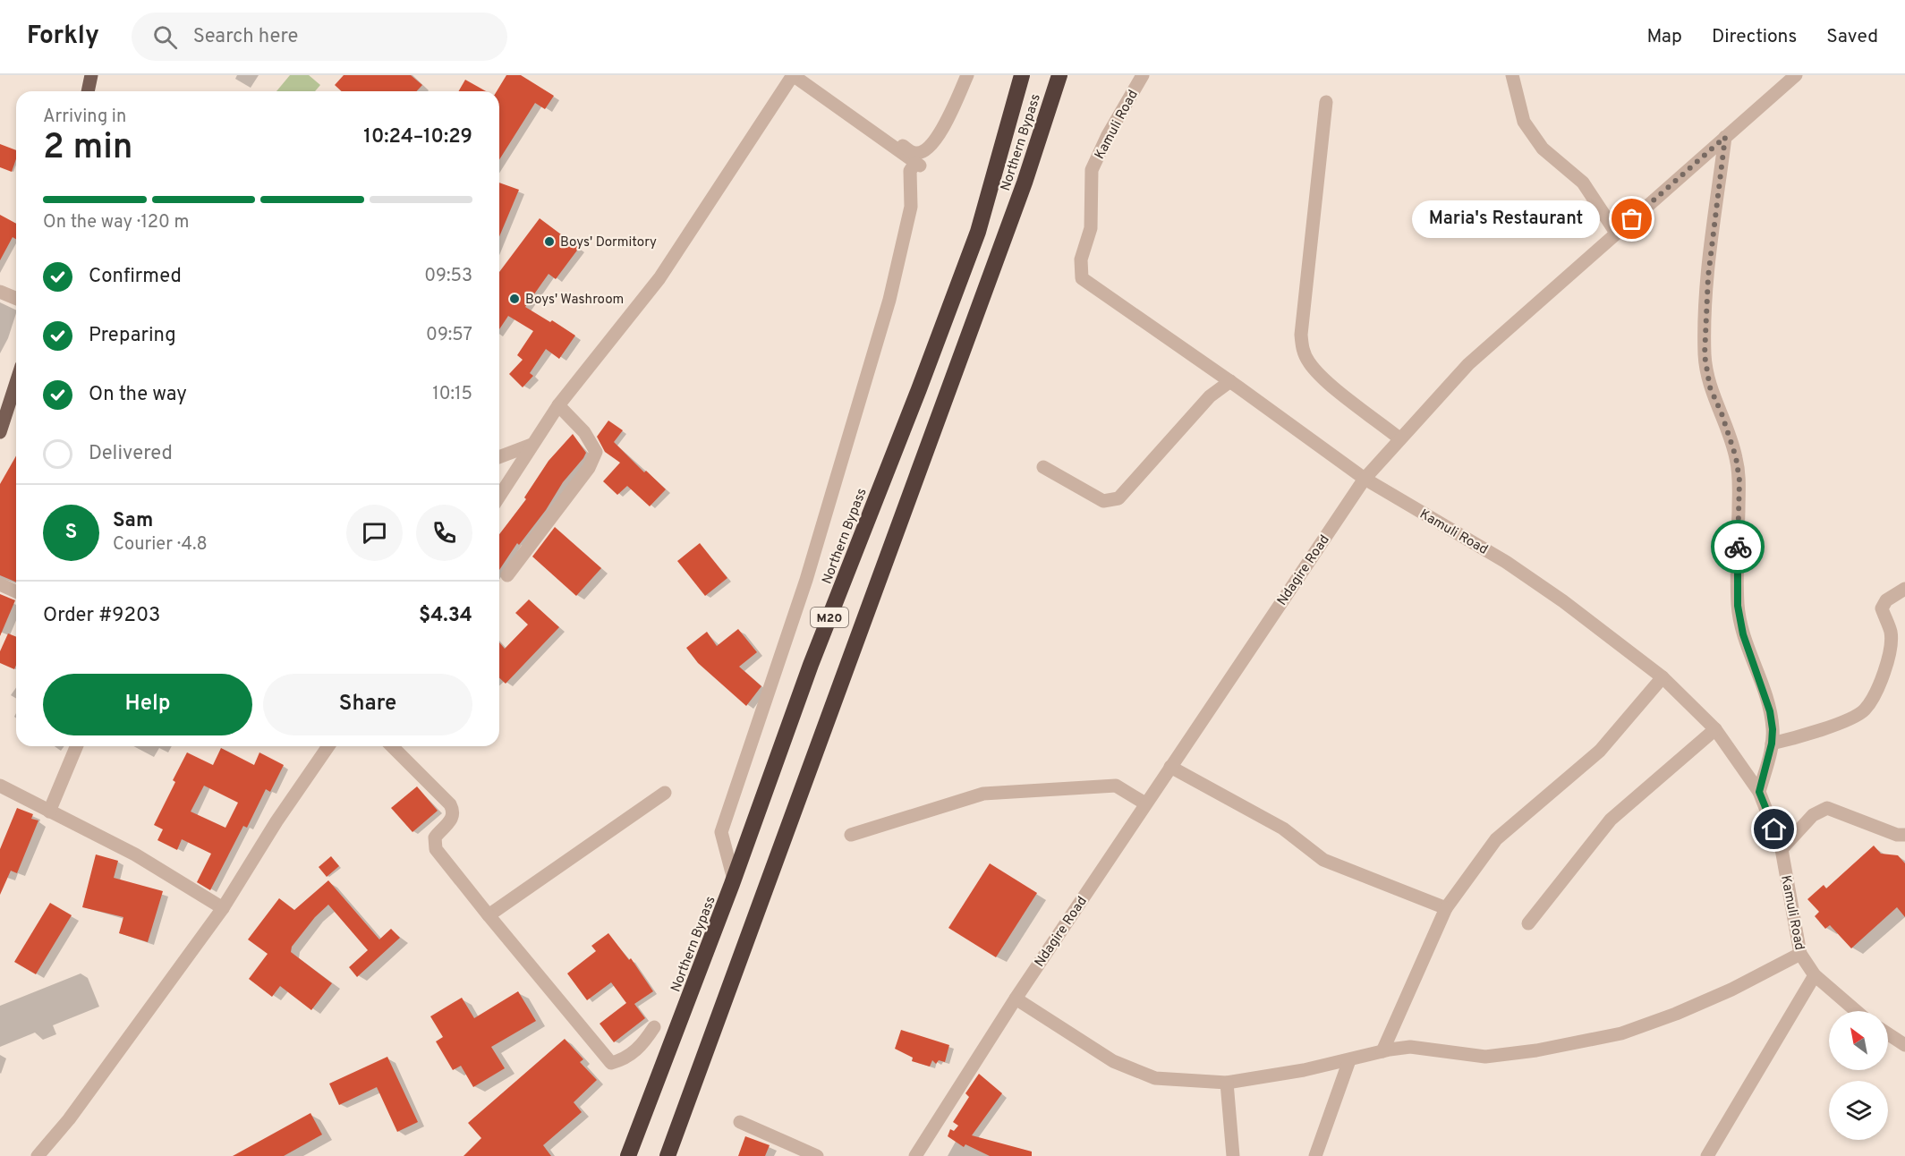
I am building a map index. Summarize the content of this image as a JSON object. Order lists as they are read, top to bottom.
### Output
{
  "streets": {
    "highway": ["Northern Bypass", "M20"],
    "street": ["Kamuli Road", "Ndagire Road"]
  },
  "crossings": [
    ["Kamuli Road", "Ndagire Road"]
  ],
  "places": ["Maria's Restaurant", "Boys' Dormitory", "Boys' Washroom"],
  "north": "top left",
  "page": {
    "header": "Forkly",
    "search": "Search here",
    "nav": ["Map", "Directions", "Saved"],
    "heading": ["2 min", "Arriving in", "10:24–10:29"],
    "panel": [
      "Sam",
      "Courier · 4.8",
      "Order #9203",
      "$4.34"
    ],
    "bar": "On the way · 120 m",
    "bubble": "Maria's Restaurant",
    "list": [
      ["Confirmed", "09:53"],
      ["Preparing", "09:57"],
      ["On the way", "10:15"],
      "Delivered"
    ],
    "round": "S",
    "buttons": ["Help", "Share"]
  }
}
